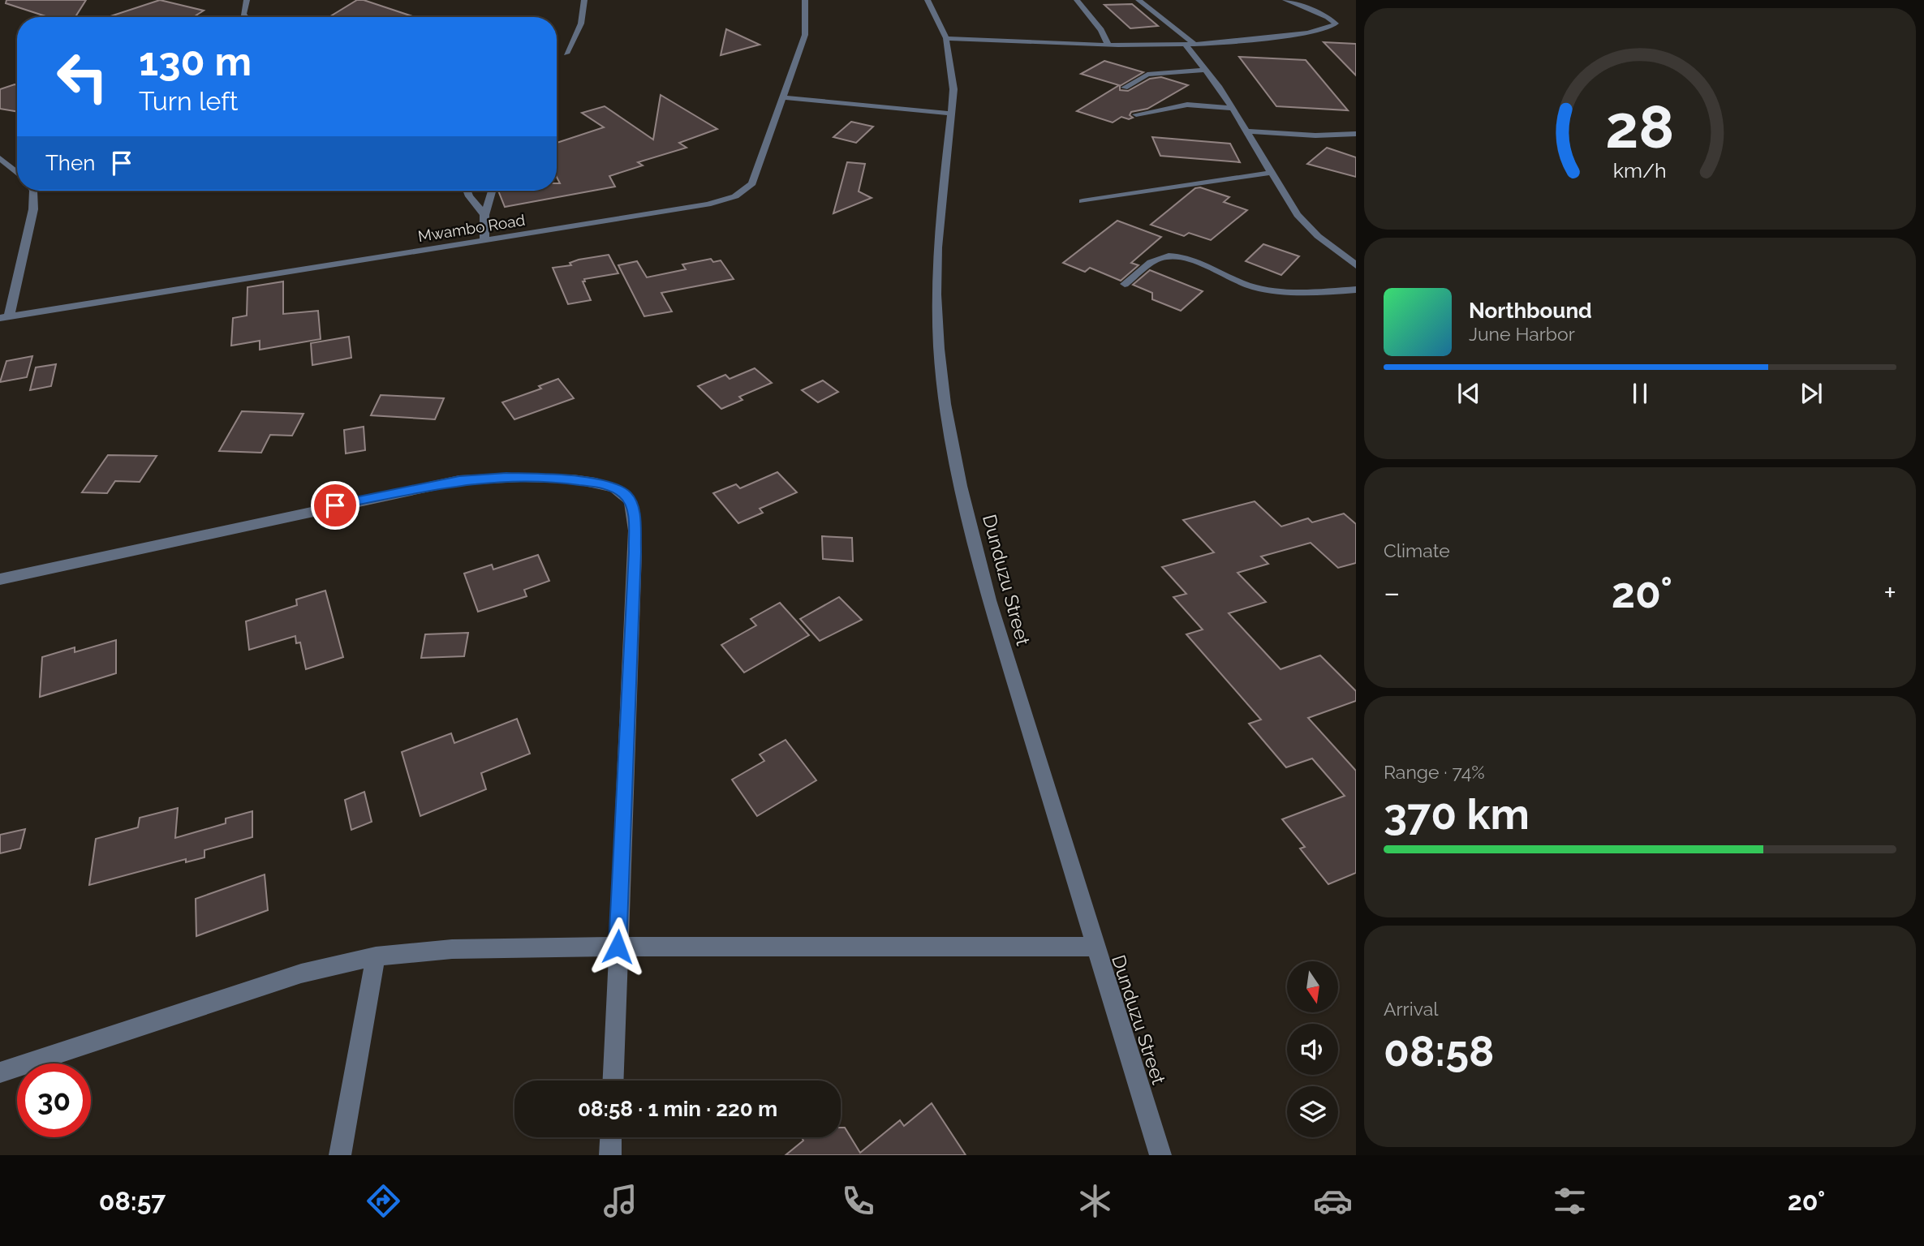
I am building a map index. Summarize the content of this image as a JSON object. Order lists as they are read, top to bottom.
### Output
{
  "streets": {
    "street": ["Mwambo Road", "Dunduzu Street"]
  },
  "north": "bottom",
  "page": {
    "turn": ["130 m", "Turn left"],
    "then": "Then",
    "song": ["Northbound", "June Harbor"],
    "tile": [
      "Climate",
      ["Range · 74%", "370 km"],
      ["Arrival", "08:58"]
    ],
    "heat": ["−", "20°", "+"],
    "limit": "30",
    "trip": "08:58 · 1 min · 220 m",
    "tabs": ["08:57", "20°"],
    "gauge": ["28", "km/h"]
  }
}
